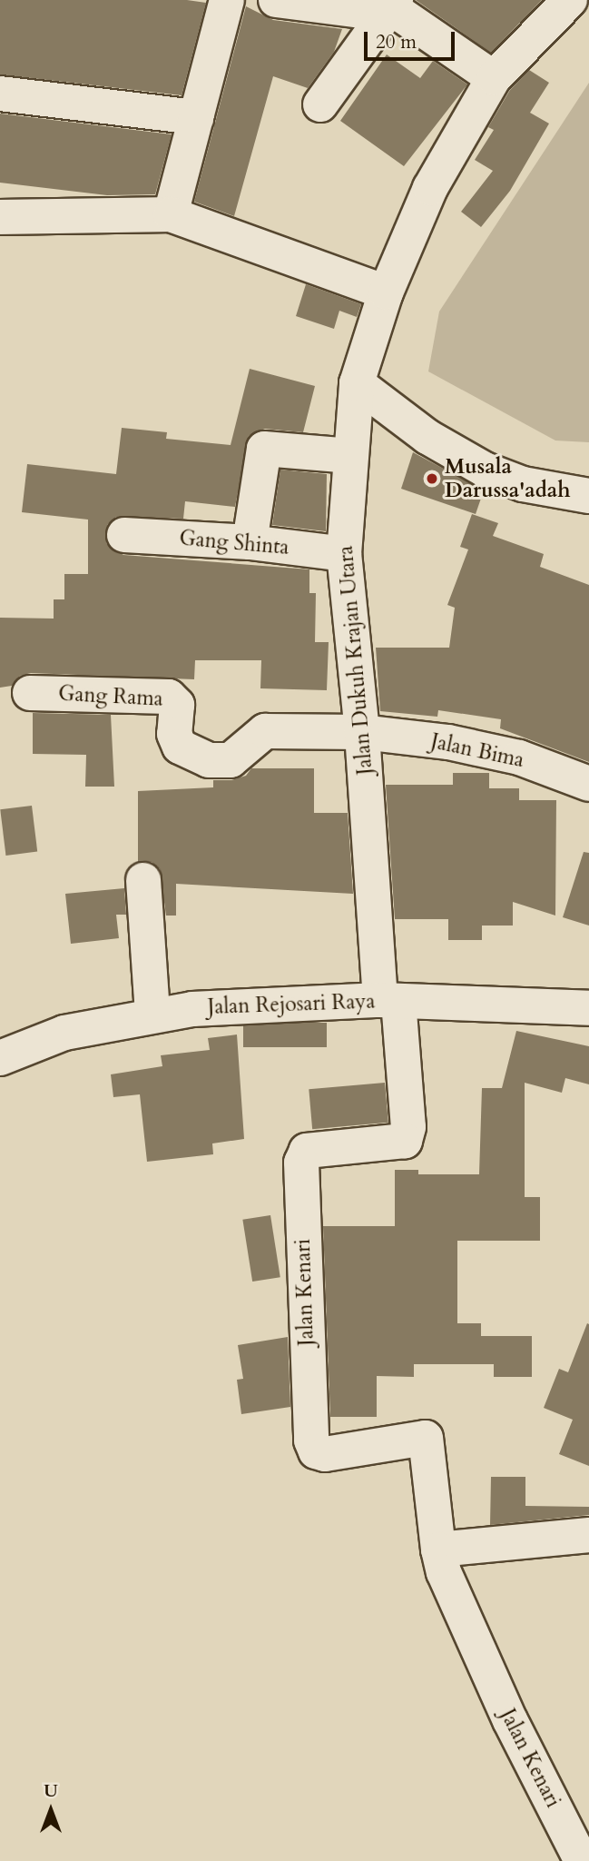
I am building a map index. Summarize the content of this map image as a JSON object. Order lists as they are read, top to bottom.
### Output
{
  "streets": {
    "street": [
      "Gang Shinta",
      "Jalan Dukuh Krajan Utara",
      "Gang Rama",
      "Jalan Bima",
      "Jalan Rejosari Raya",
      "Jalan Kenari"
    ]
  },
  "crossings": [
    ["Gang Shinta", "Jalan Dukuh Krajan Utara"],
    ["Jalan Dukuh Krajan Utara", "Gang Rama"],
    ["Jalan Dukuh Krajan Utara", "Jalan Bima"],
    ["Jalan Dukuh Krajan Utara", "Jalan Rejosari Raya"],
    ["Jalan Dukuh Krajan Utara", "Jalan Kenari"],
    ["Gang Rama", "Jalan Bima"],
    ["Jalan Rejosari Raya", "Jalan Kenari"]
  ],
  "places": ["Musala Darussa'adah"],
  "scale_bar": "20 m",
  "north": "top"
}
